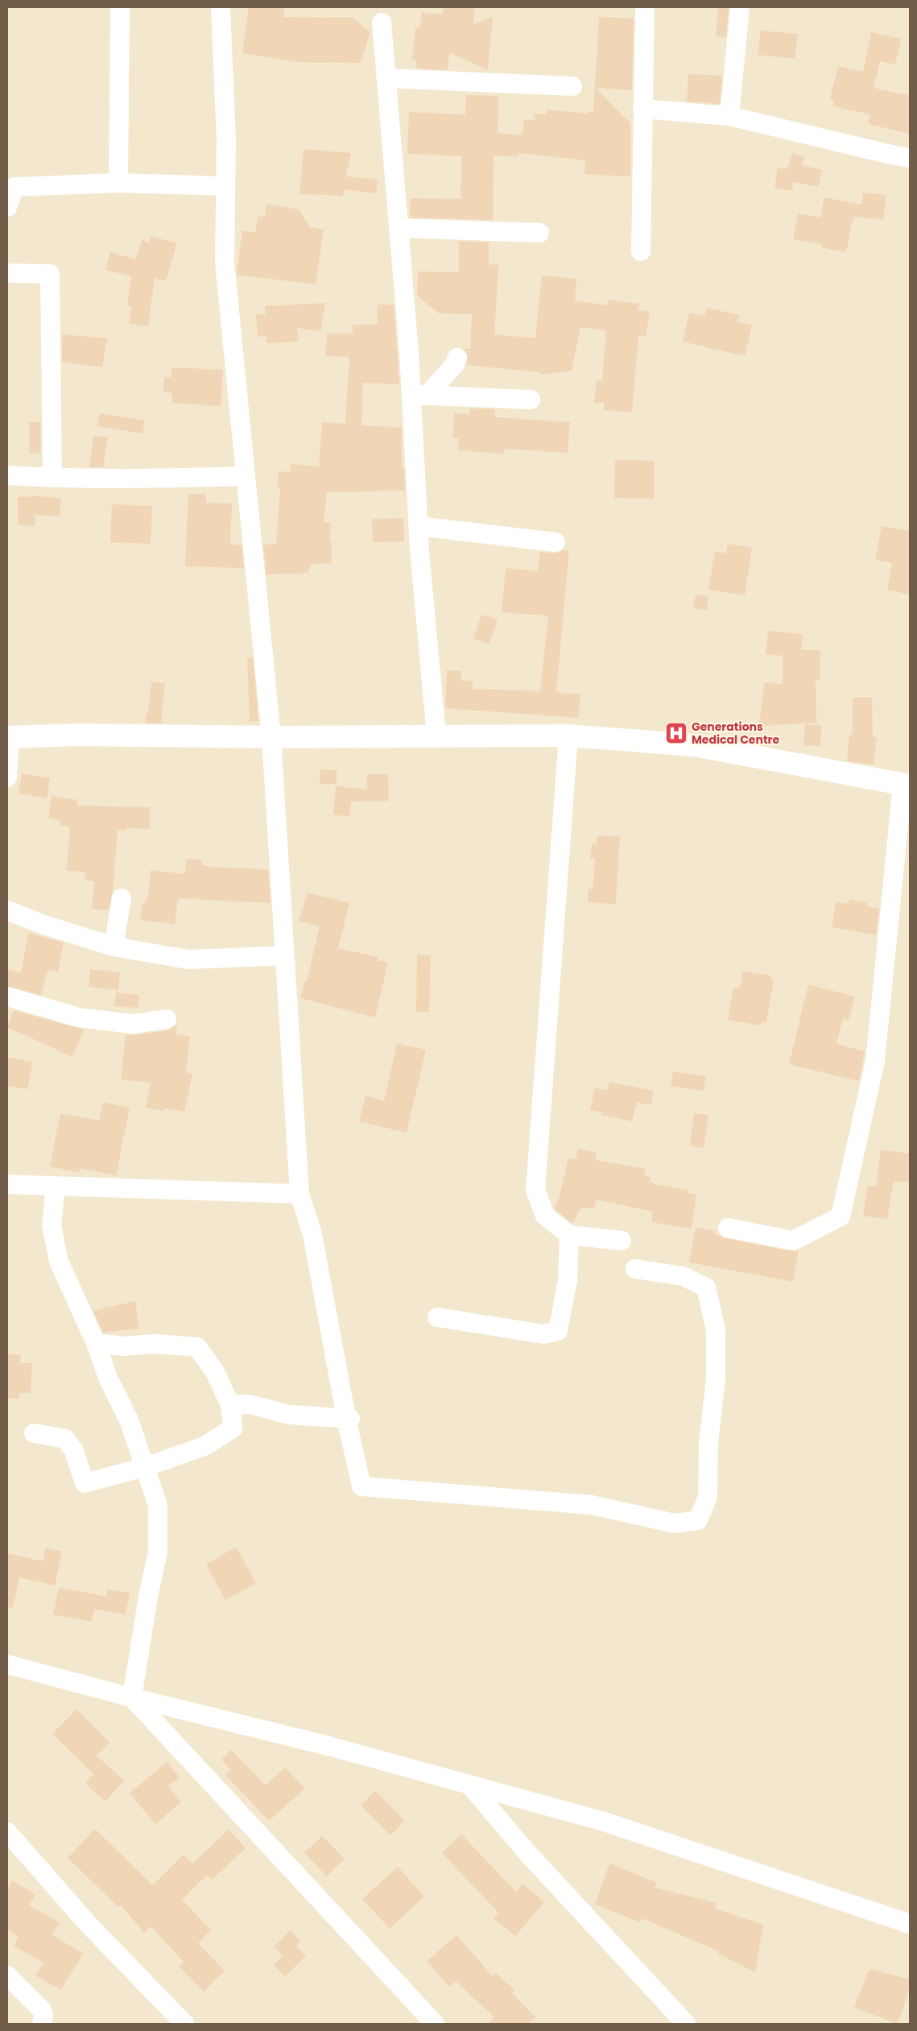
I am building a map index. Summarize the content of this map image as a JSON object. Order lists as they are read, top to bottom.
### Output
{
  "places": {
    "hospital": ["Generations Medical Centre"]
  }
}
